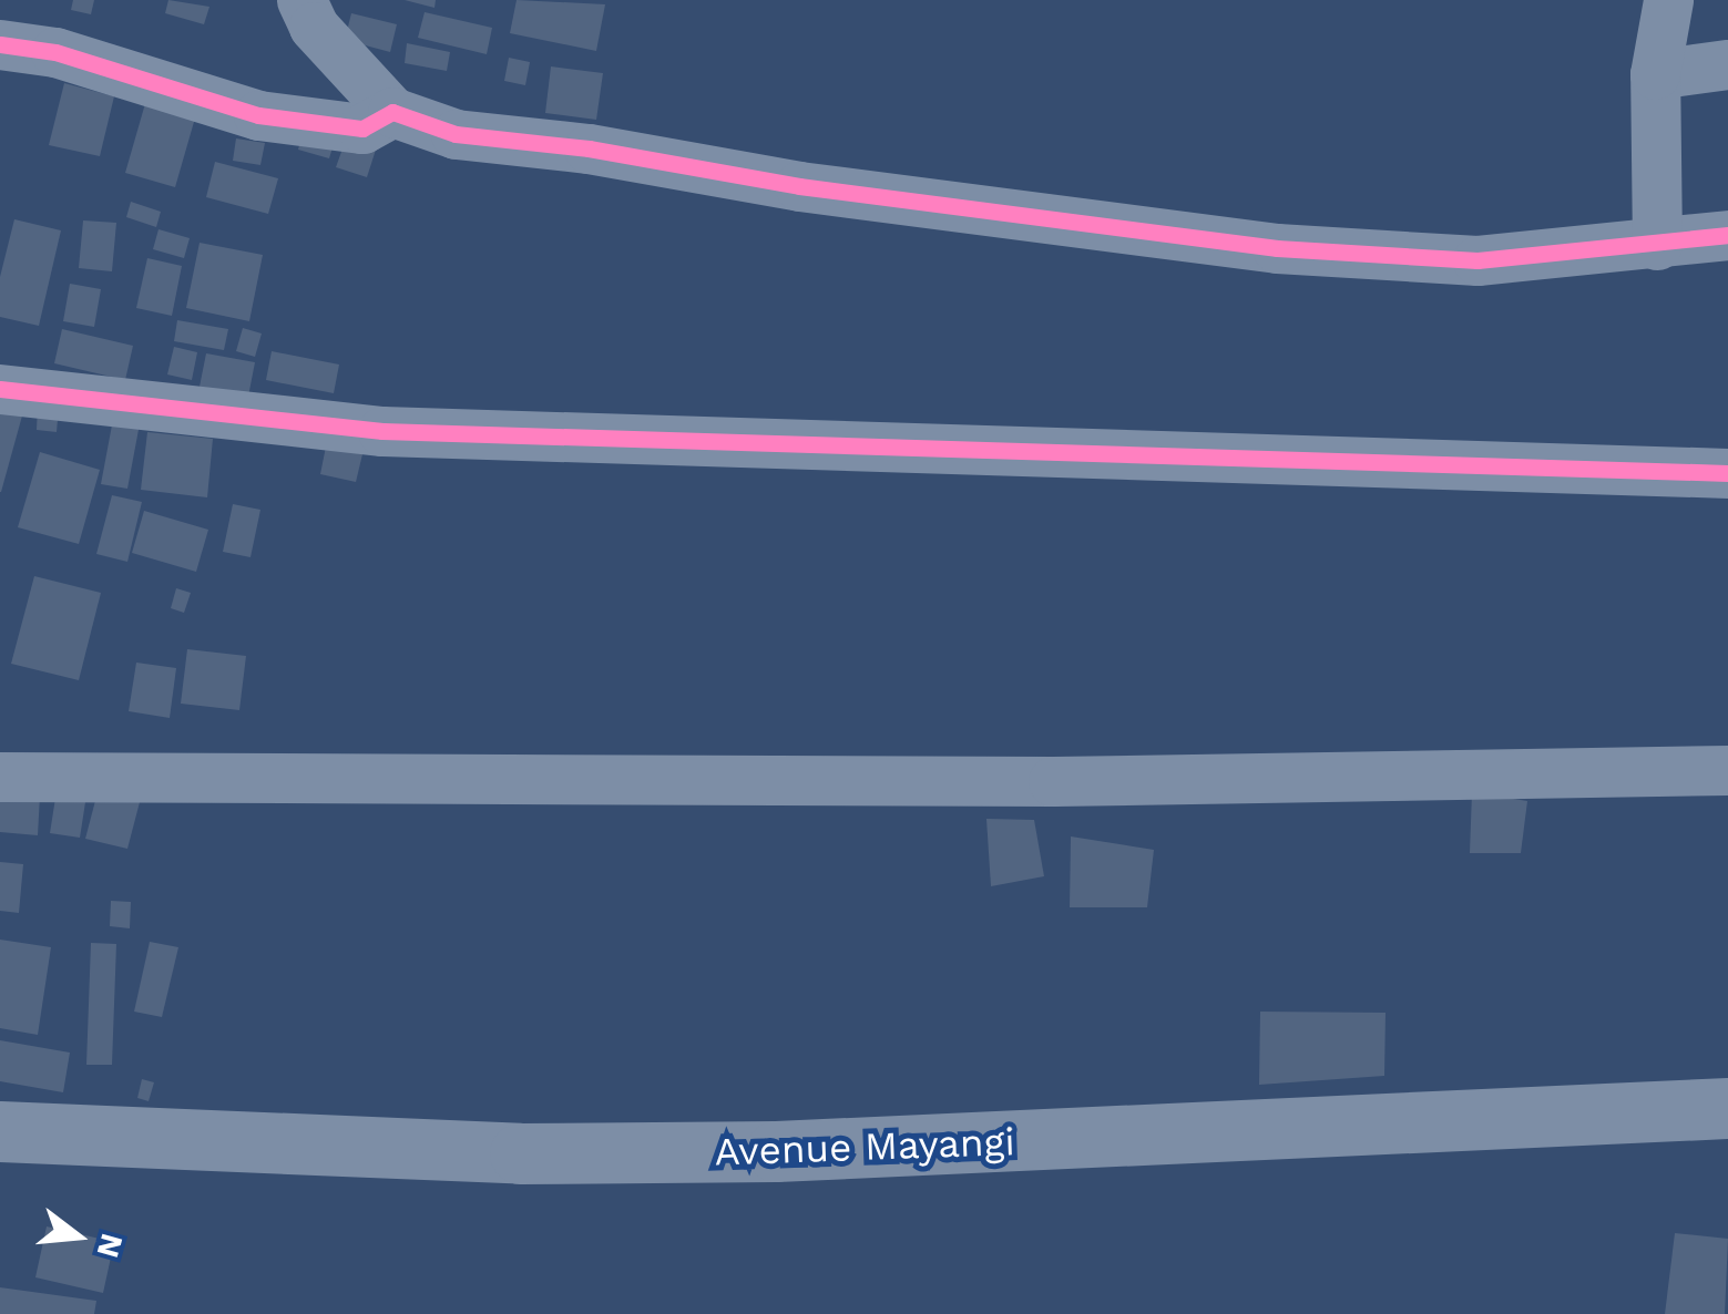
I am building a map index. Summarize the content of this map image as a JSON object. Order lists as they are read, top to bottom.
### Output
{
  "streets": {
    "street": ["Avenue Mayangi"]
  },
  "north": "right"
}
